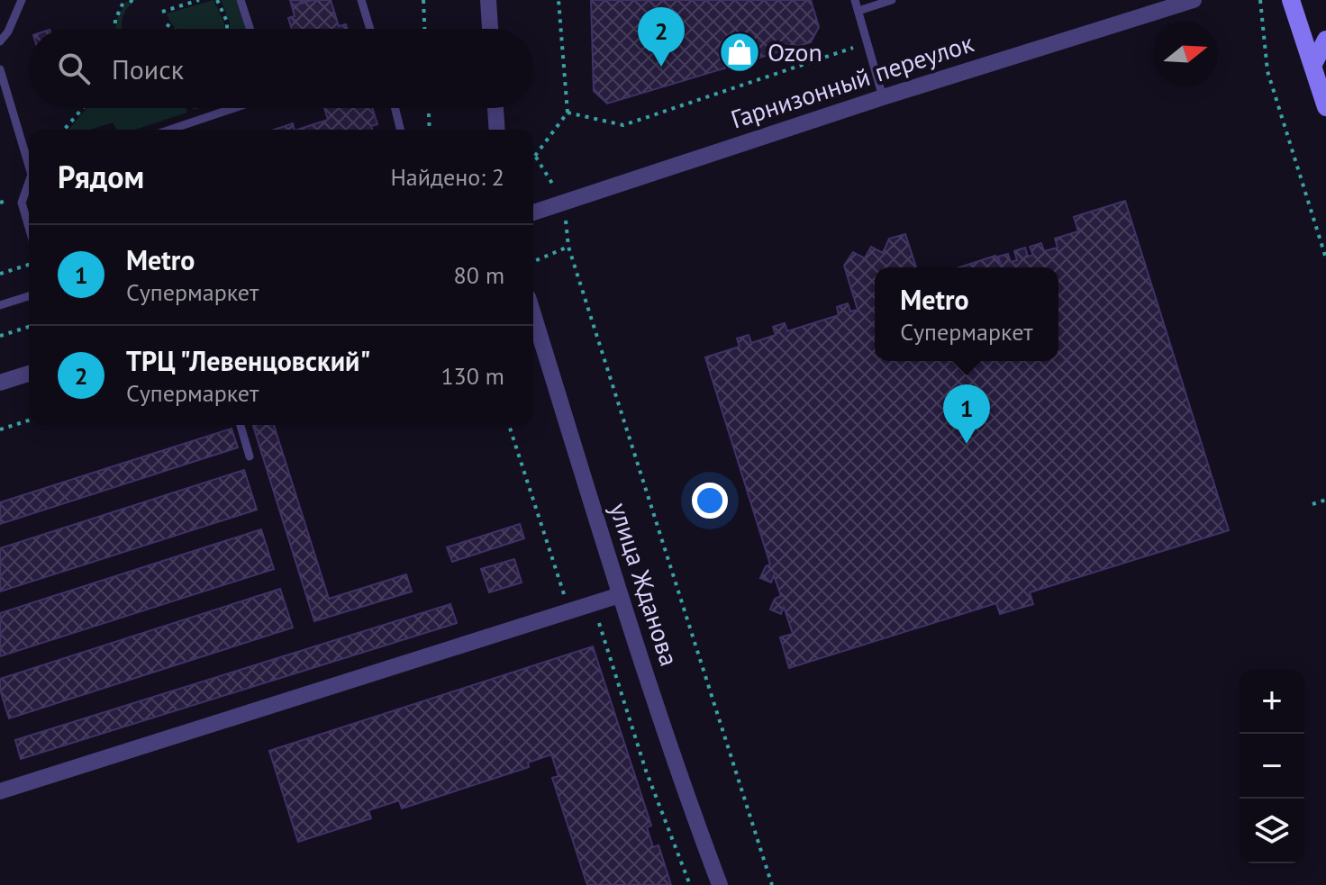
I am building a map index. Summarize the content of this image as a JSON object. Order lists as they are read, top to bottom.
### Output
{
  "streets": {
    "street": ["Гарнизонный переулок", "улица Жданова"]
  },
  "places": {
    "shop": ["Ozon"]
  },
  "north": "right",
  "page": {
    "pins": ["2", "1"],
    "search": "Поиск",
    "heading": ["Рядом", "Найдено: 2"],
    "list": [
      {
        "mark": "1",
        "name": "Metro",
        "note": "Супермаркет",
        "value": "80 m"
      },
      {
        "mark": "2",
        "name": "ТРЦ \"Левенцовский\"",
        "note": "Супермаркет",
        "value": "130 m"
      }
    ],
    "popup": ["Metro", "Супермаркет"],
    "map_buttons": ["+", "−"]
  }
}
